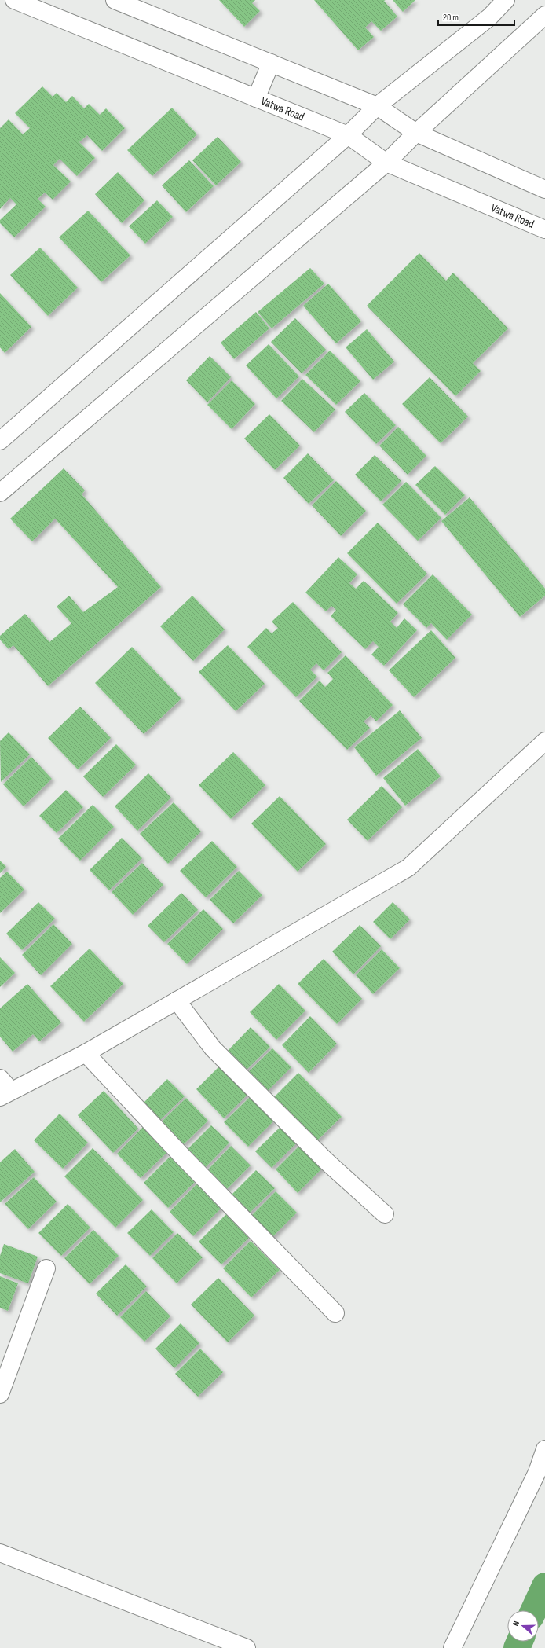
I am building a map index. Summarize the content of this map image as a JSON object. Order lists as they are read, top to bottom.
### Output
{
  "streets": {
    "street": ["Vatwa Road"]
  },
  "scale_bar": "20 m",
  "north": "left"
}
